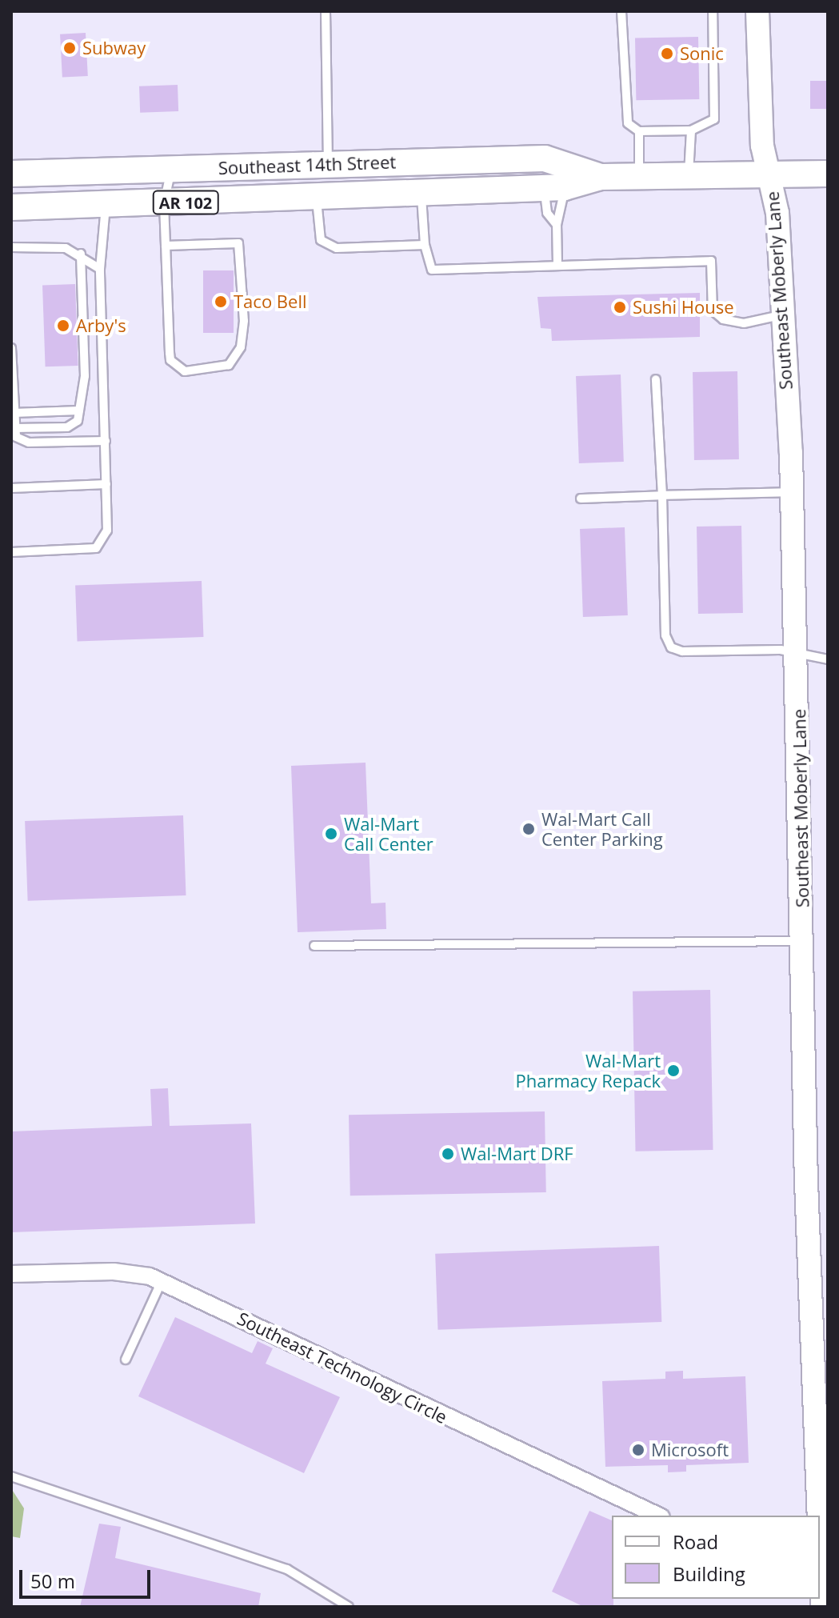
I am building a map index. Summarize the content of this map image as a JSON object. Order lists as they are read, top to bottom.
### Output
{
  "streets": {
    "main road": ["Southeast 14th Street", "AR 102"],
    "street": ["Southeast Moberly Lane", "Southeast Technology Circle"]
  },
  "crossings": [
    ["Southeast 14th Street", "Southeast Moberly Lane"]
  ],
  "places": [
    "Subway",
    "Sonic",
    "Taco Bell",
    "Sushi House",
    "Arby's",
    "Wal-Mart Call Center Parking",
    "Wal-Mart Call Center",
    "Wal-Mart Pharmacy Repack",
    "Wal-Mart DRF",
    "Microsoft"
  ],
  "legend": ["Road", "Building"],
  "scale_bar": "50 m"
}
